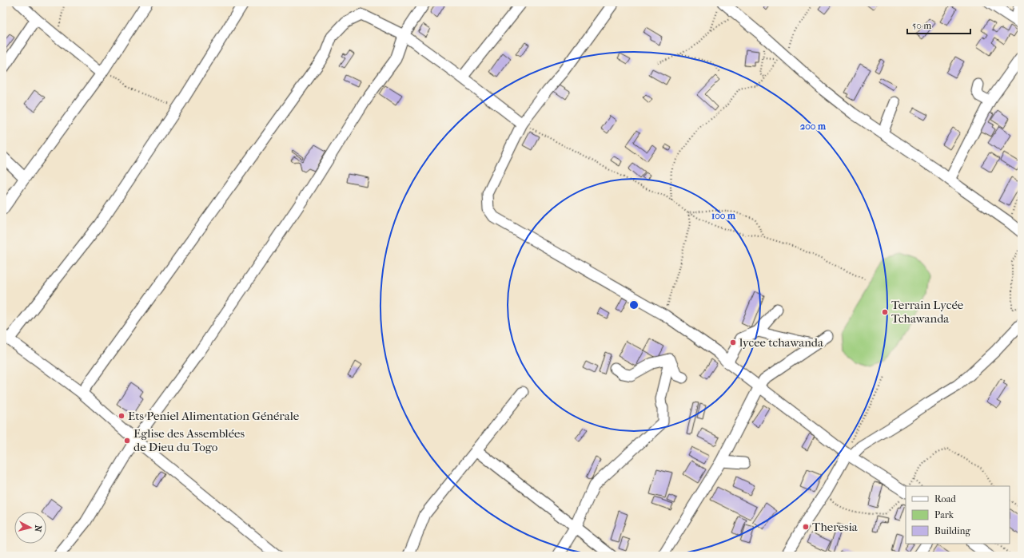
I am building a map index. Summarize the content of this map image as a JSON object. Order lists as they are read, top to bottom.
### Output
{
  "places": [
    "Terrain Lycée Tchawanda",
    "lycee tchawanda",
    "Ets Peniel Alimentation Générale",
    "Eglise des Assemblées de Dieu du Togo",
    "Theresia"
  ],
  "legend": ["Road", "Park", "Building"],
  "scale_bar": "50 m",
  "north": "right",
  "rings": ["200 m", "100 m"]
}
